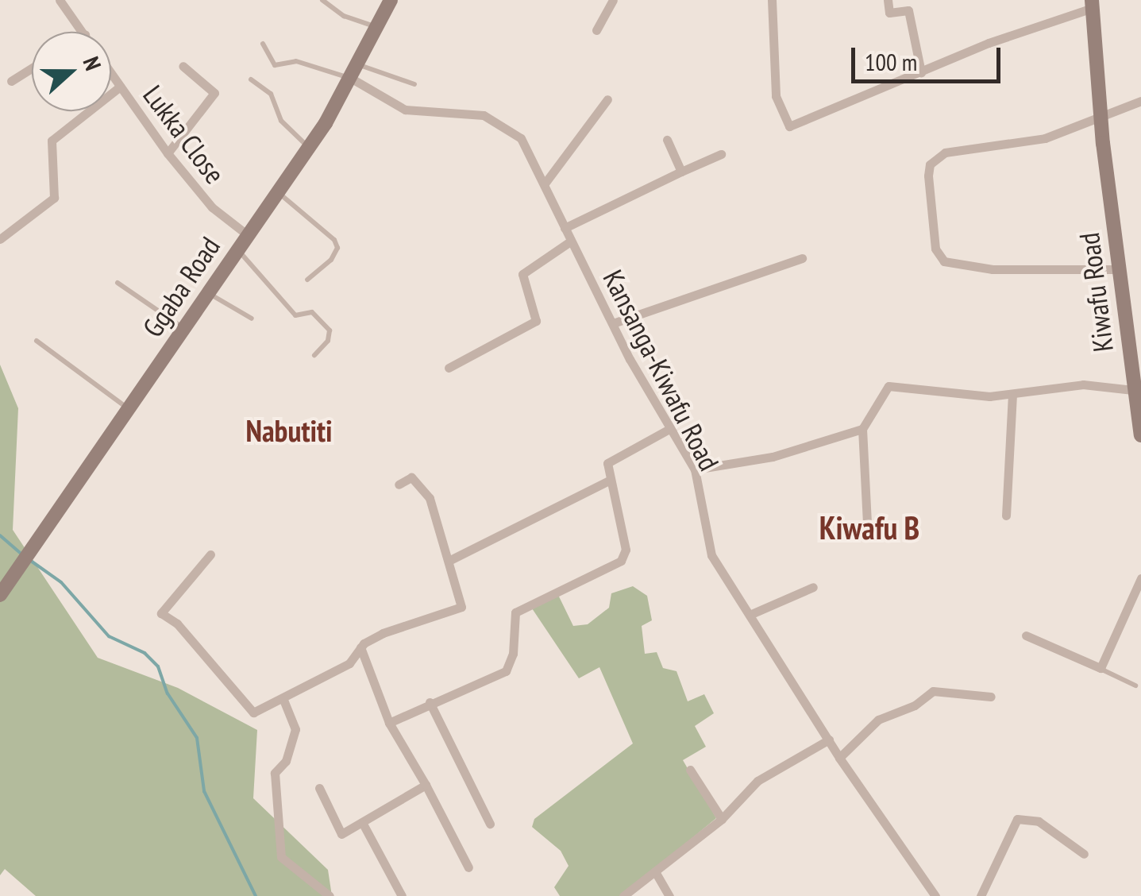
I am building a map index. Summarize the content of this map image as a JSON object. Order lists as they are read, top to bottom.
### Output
{
  "streets": {
    "main road": ["Ggaba Road", "Kiwafu Road"],
    "street": ["Lukka Close", "Kansanga-Kiwafu Road"]
  },
  "crossings": [
    ["Lukka Close", "Ggaba Road"],
    ["Ggaba Road", "Kansanga-Kiwafu Road"]
  ],
  "districts": ["Nabutiti", "Kiwafu B"],
  "scale_bar": "100 m",
  "north": "right"
}
